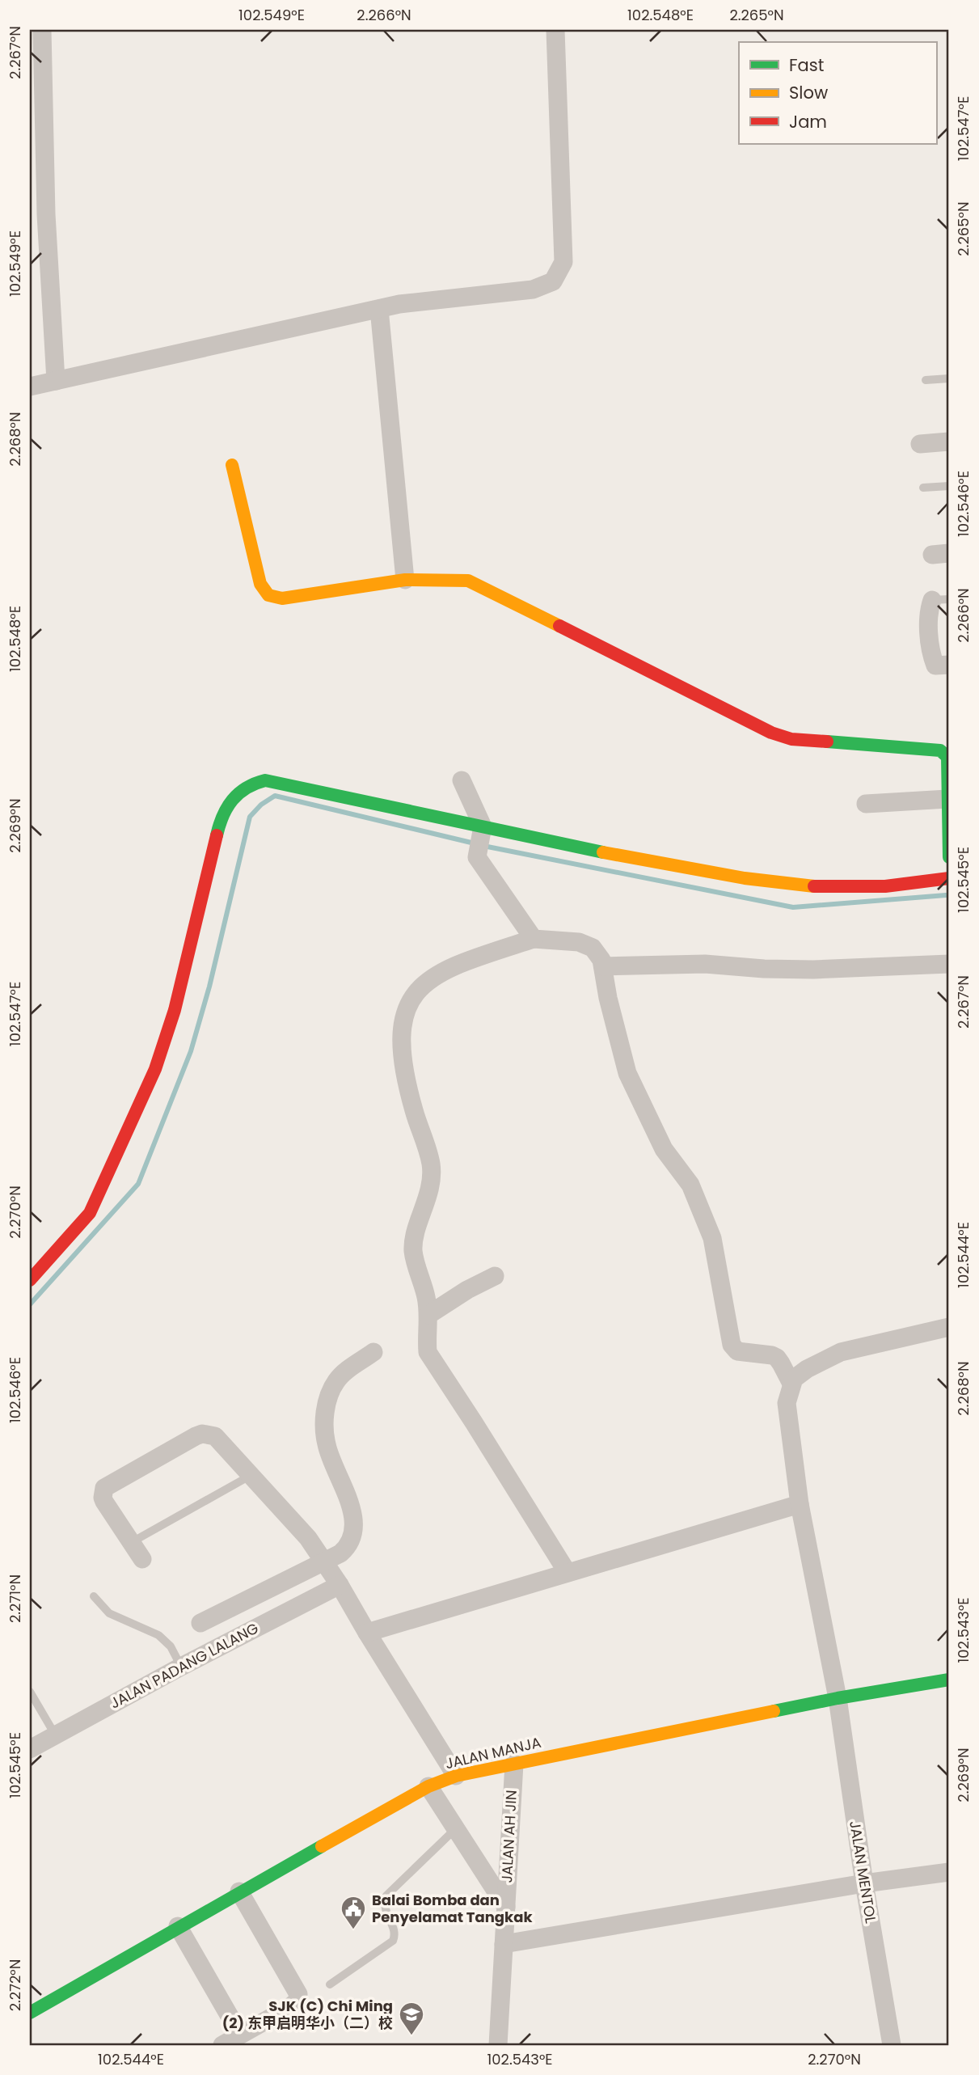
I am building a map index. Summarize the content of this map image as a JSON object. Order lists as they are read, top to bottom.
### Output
{
  "streets": {
    "street": [
      "JALAN PADANG LALANG",
      "JALAN MANJA",
      "JALAN AH JIN",
      "JALAN MENTOL"
    ]
  },
  "crossings": [
    ["JALAN MANJA", "JALAN AH JIN"],
    ["JALAN MANJA", "JALAN MENTOL"]
  ],
  "places": {
    "public building": ["Balai Bomba dan Penyelamat Tangkak"],
    "school or university": ["SJK (C) Chi Ming (2) 东甲启明华小（二）校"]
  },
  "legend": ["Fast", "Slow", "Jam"],
  "coordinates": [
    "102.549°E",
    "2.266°N",
    "102.548°E",
    "2.265°N",
    "2.267°N",
    "102.547°E",
    "2.268°N",
    "102.546°E",
    "2.269°N",
    "102.545°E",
    "2.270°N",
    "102.544°E",
    "2.271°N",
    "102.543°E",
    "2.272°N"
  ]
}
